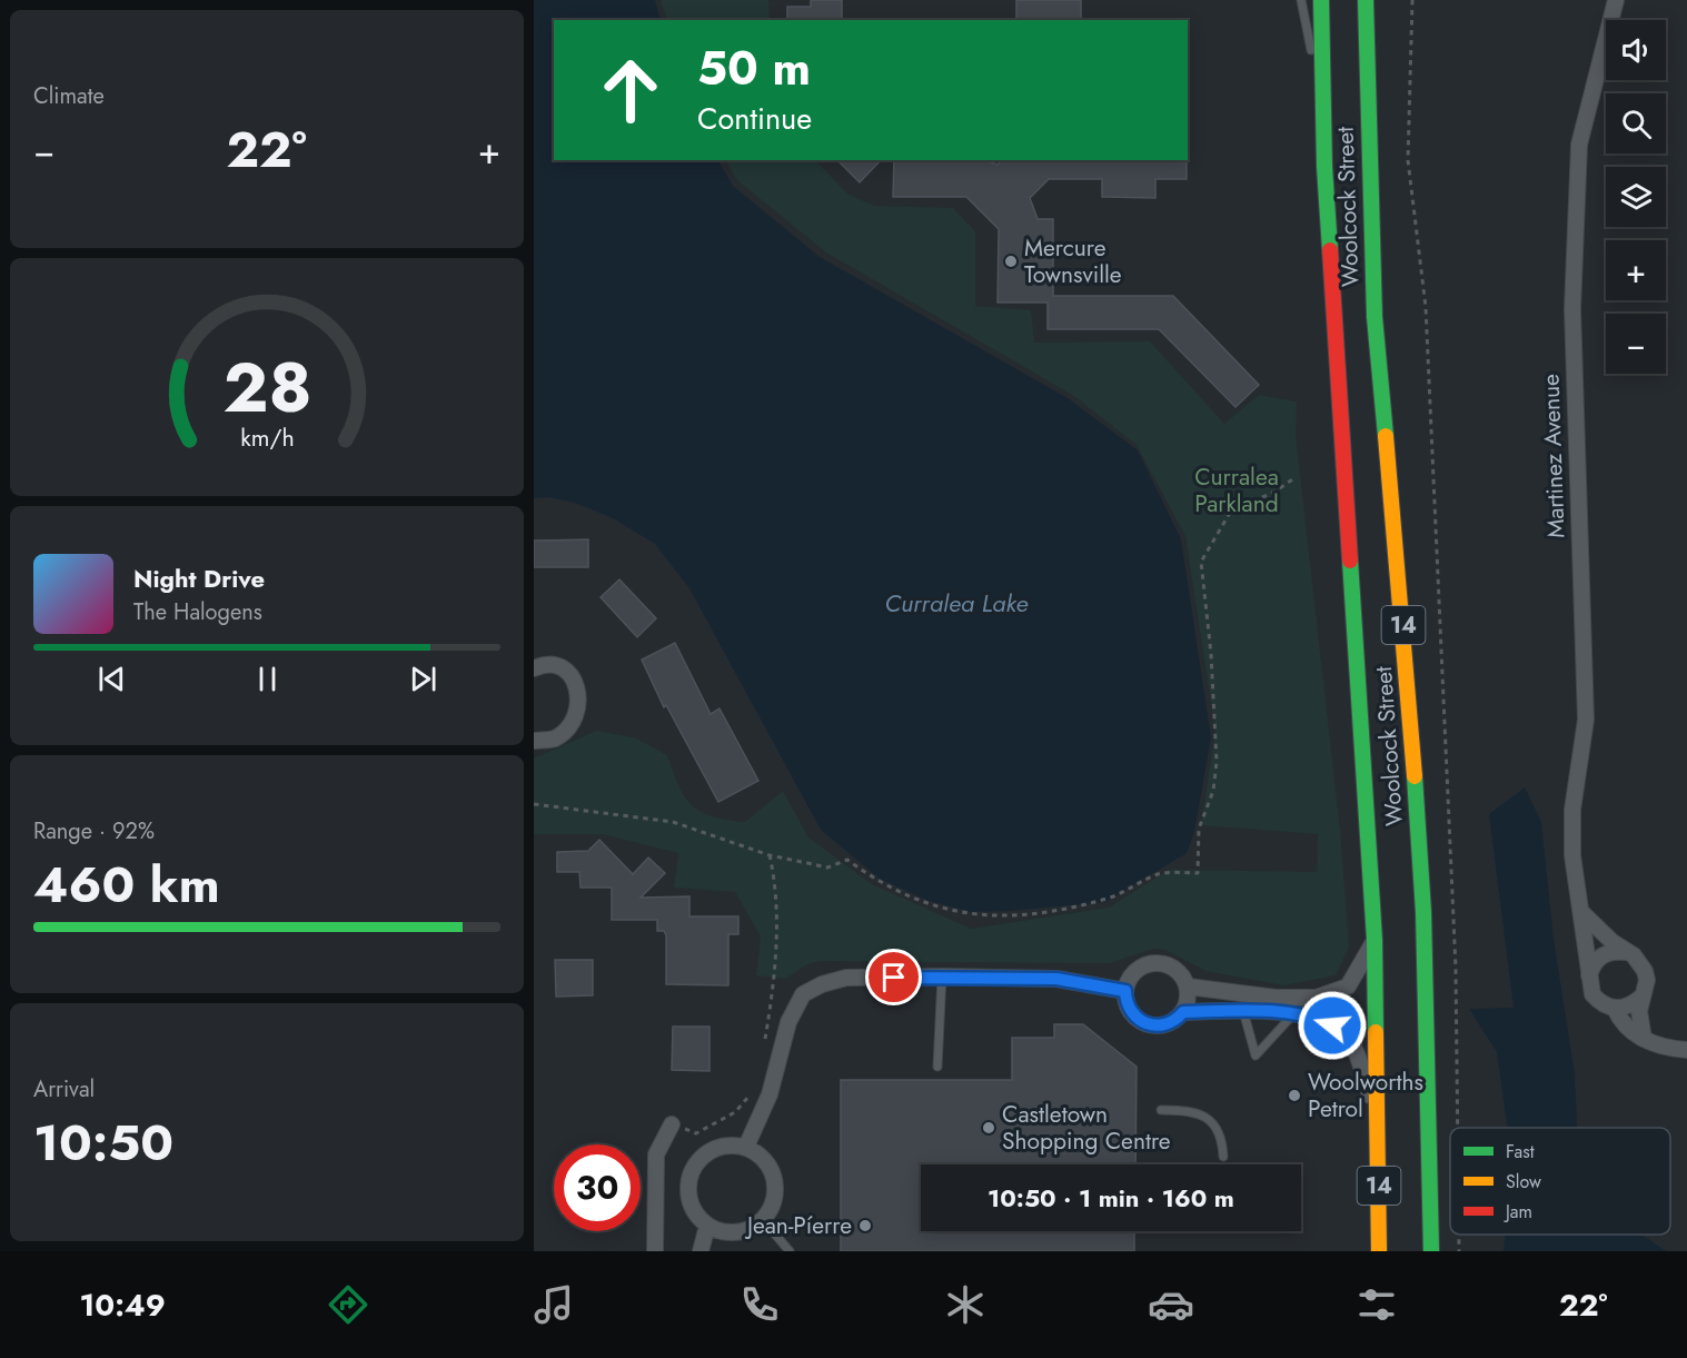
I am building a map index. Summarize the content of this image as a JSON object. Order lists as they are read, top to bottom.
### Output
{
  "streets": {
    "main road": ["Woolcock Street", "14"],
    "street": ["Martinez Avenue"]
  },
  "water": ["Curralea Lake"],
  "parks": ["Curralea Parkland"],
  "places": [
    "Mercure Townsville",
    "Woolworths Petrol",
    "Castletown Shopping Centre",
    "Jean-Píerre"
  ],
  "legend": ["Fast", "Slow", "Jam"],
  "page": {
    "tile": [
      "Climate",
      ["Range · 92%", "460 km"],
      ["Arrival", "10:50"]
    ],
    "map_buttons": ["+", "−"],
    "turn": ["50 m", "Continue"],
    "heat": ["−", "22°", "+"],
    "song": ["Night Drive", "The Halogens"],
    "limit": "30",
    "trip": "10:50 · 1 min · 160 m",
    "tabs": ["10:49", "22°"],
    "gauge": ["28", "km/h"]
  }
}
